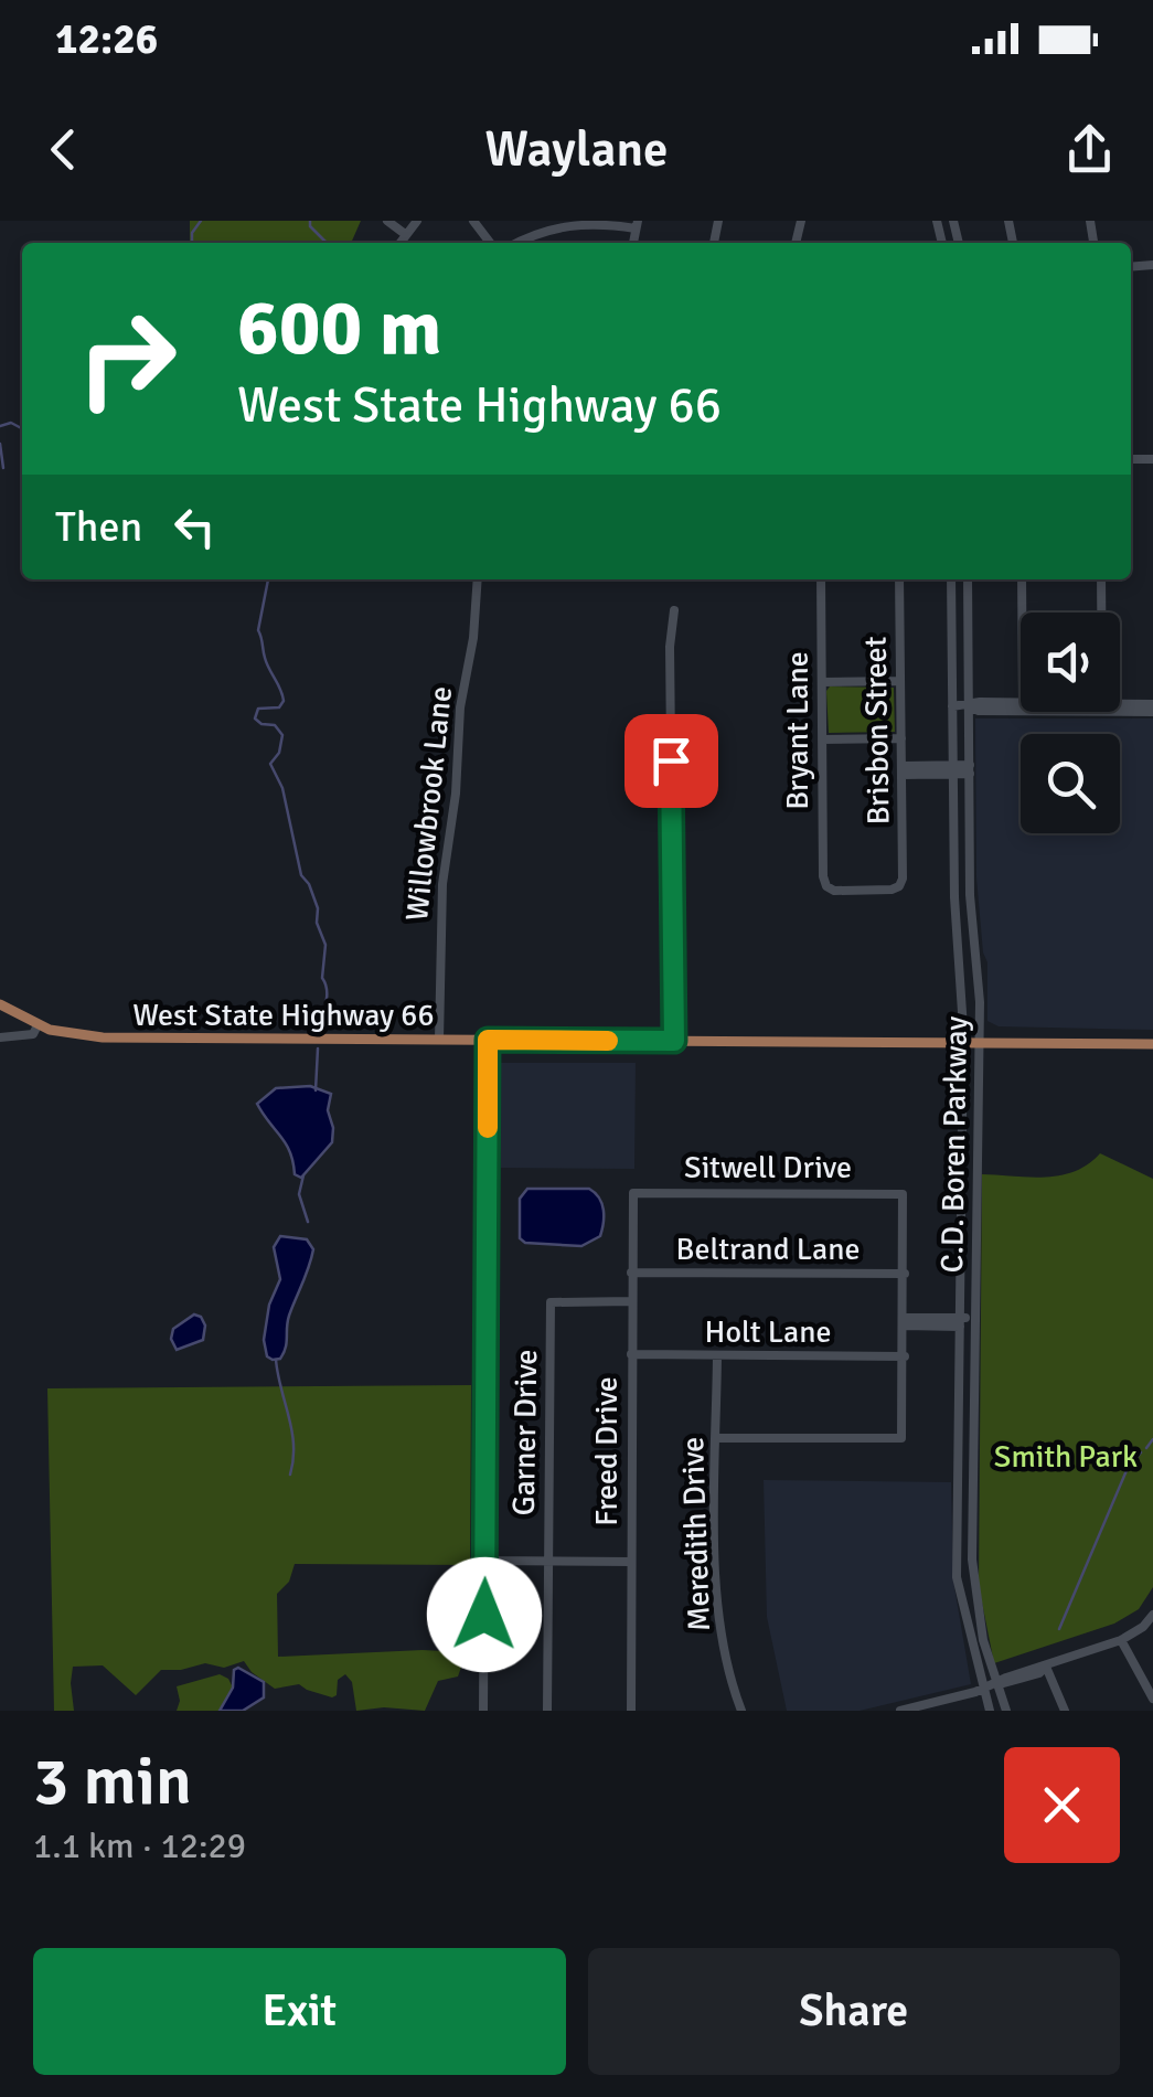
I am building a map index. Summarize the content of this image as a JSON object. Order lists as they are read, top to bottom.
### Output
{
  "streets": {
    "main road": ["West State Highway 66"],
    "street": [
      "Bryant Lane",
      "Brisbon Street",
      "Willowbrook Lane",
      "C.D. Boren Parkway",
      "Sitwell Drive",
      "Beltrand Lane",
      "Holt Lane",
      "Garner Drive",
      "Freed Drive",
      "Meredith Drive"
    ]
  },
  "crossings": [
    ["Bryant Lane", "Brisbon Street"],
    ["Willowbrook Lane", "West State Highway 66"],
    ["West State Highway 66", "C.D. Boren Parkway"],
    ["Sitwell Drive", "Beltrand Lane"],
    ["Sitwell Drive", "Freed Drive"],
    ["Beltrand Lane", "Freed Drive"],
    ["Holt Lane", "Freed Drive"],
    ["Holt Lane", "Meredith Drive"],
    ["Garner Drive", "Freed Drive"]
  ],
  "parks": ["Smith Park"],
  "page": {
    "status": "12:26",
    "header": "Waylane",
    "turn": ["600 m", "West State Highway 66"],
    "then": "Then",
    "heading": ["3 min", "1.1 km · 12:29"],
    "buttons": ["Exit", "Share"]
  }
}
